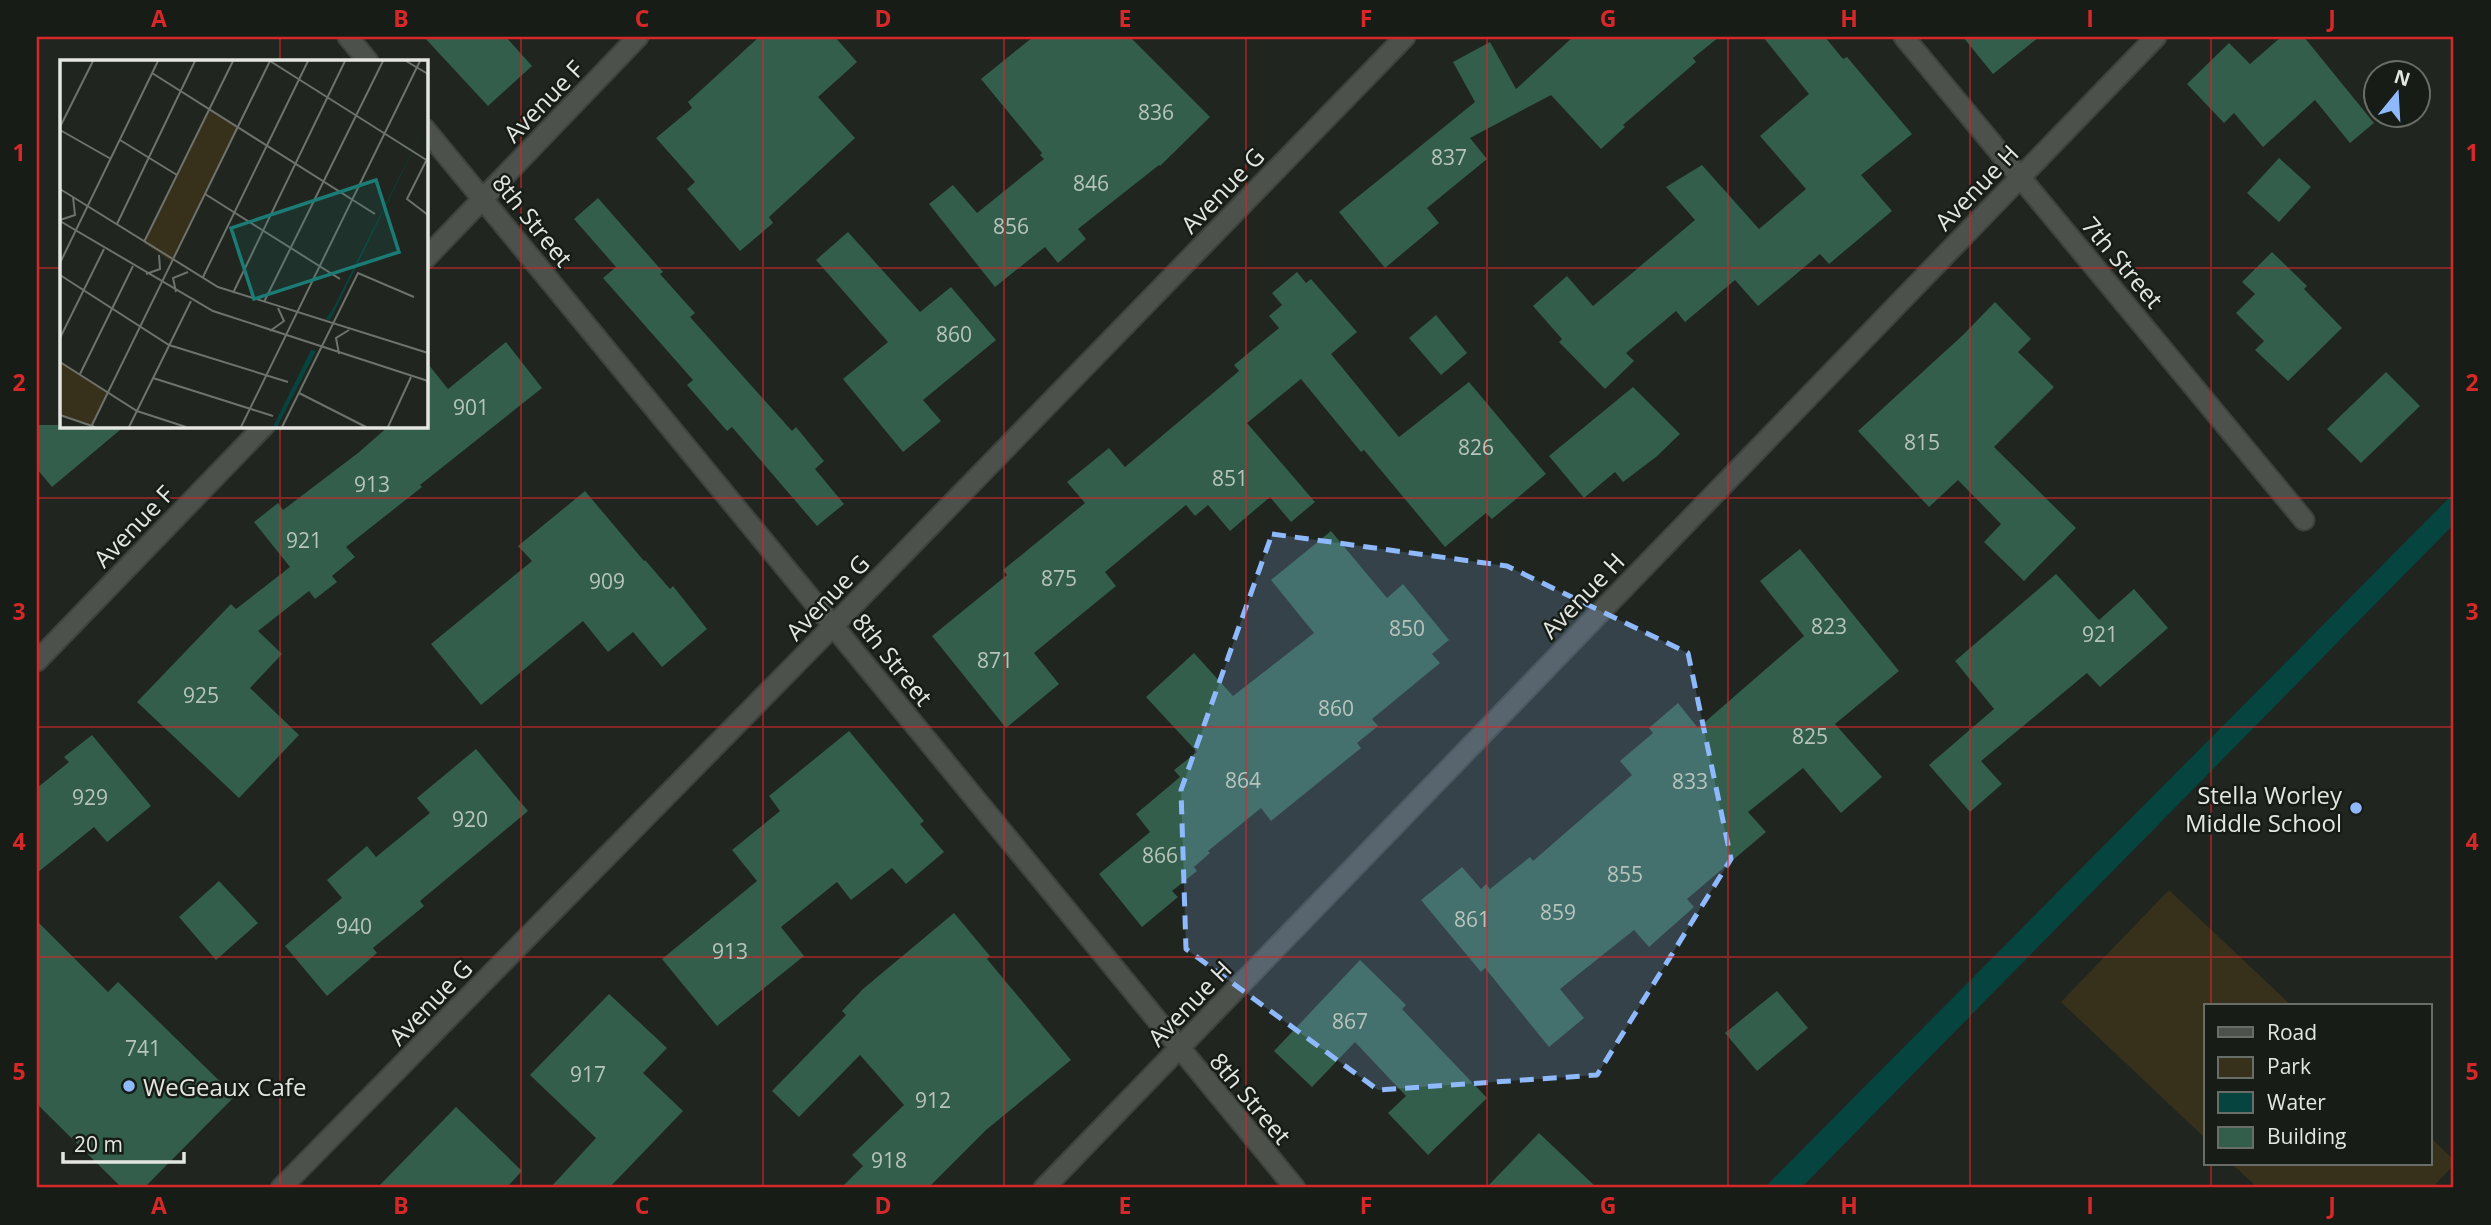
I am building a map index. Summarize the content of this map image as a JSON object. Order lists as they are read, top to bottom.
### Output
{
  "streets": {
    "street": [
      "Avenue F",
      "Avenue H",
      "Avenue G",
      "8th Street",
      "7th Street"
    ]
  },
  "crossings": [
    ["Avenue F", "8th Street"],
    ["Avenue H", "8th Street"],
    ["Avenue H", "7th Street"],
    ["Avenue G", "8th Street"]
  ],
  "places": ["Stella Worley Middle School", "WeGeaux Cafe"],
  "house_numbers": [
    "836",
    "837",
    "846",
    "856",
    "860",
    "901",
    "815",
    "826",
    "851",
    "913",
    "921",
    "875",
    "909",
    "823",
    "850",
    "921",
    "871",
    "925",
    "860",
    "825",
    "864",
    "833",
    "929",
    "920",
    "866",
    "855",
    "859",
    "861",
    "940",
    "913",
    "867",
    "741",
    "917",
    "912",
    "918"
  ],
  "legend": [
    "Road",
    "Park",
    "Water",
    "Building"
  ],
  "scale_bar": "20 m",
  "north": "top",
  "grid": {
    "columns": [
      "A",
      "B",
      "C",
      "D",
      "E",
      "F",
      "G",
      "H",
      "I",
      "J"
    ],
    "rows": [
      "1",
      "2",
      "3",
      "4",
      "5"
    ]
  }
}
